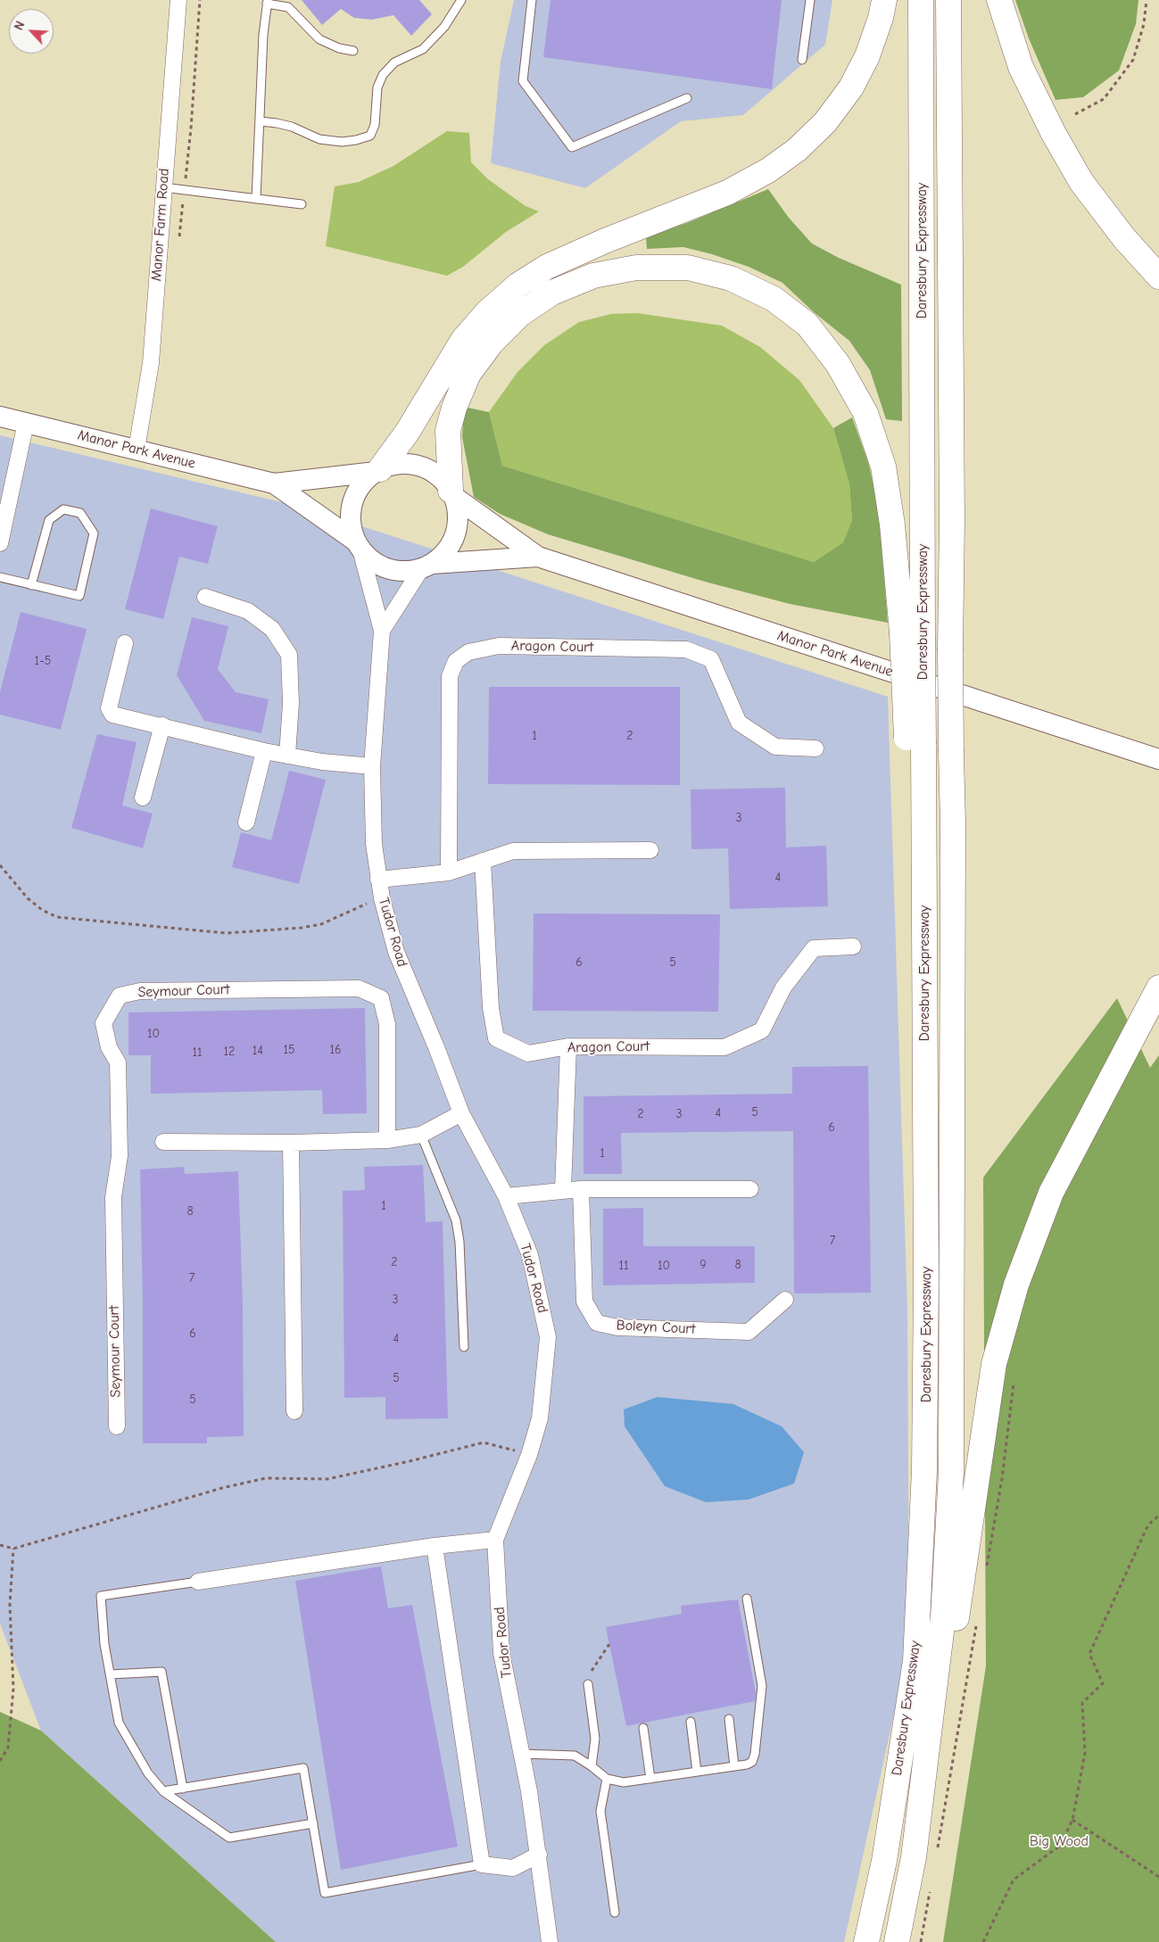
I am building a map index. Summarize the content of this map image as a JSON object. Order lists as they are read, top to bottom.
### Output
{
  "streets": {
    "main road": ["Daresbury Expressway"],
    "street": [
      "Manor Farm Road",
      "Manor Park Avenue",
      "Aragon Court",
      "Tudor Road",
      "Seymour Court",
      "Boleyn Court"
    ]
  },
  "crossings": [
    ["Manor Farm Road", "Manor Park Avenue"],
    ["Manor Park Avenue", "Tudor Road"]
  ],
  "parks": ["Big Wood"],
  "house_numbers": [
    "1-5",
    "1",
    "2",
    "3",
    "4",
    "6",
    "5",
    "10",
    "15",
    "16",
    "14",
    "12",
    "11",
    "5",
    "4",
    "2",
    "3",
    "6",
    "1",
    "1",
    "8",
    "7",
    "2",
    "9",
    "8",
    "11",
    "10",
    "7",
    "3",
    "6",
    "4",
    "5",
    "5"
  ],
  "north": "top left"
}
